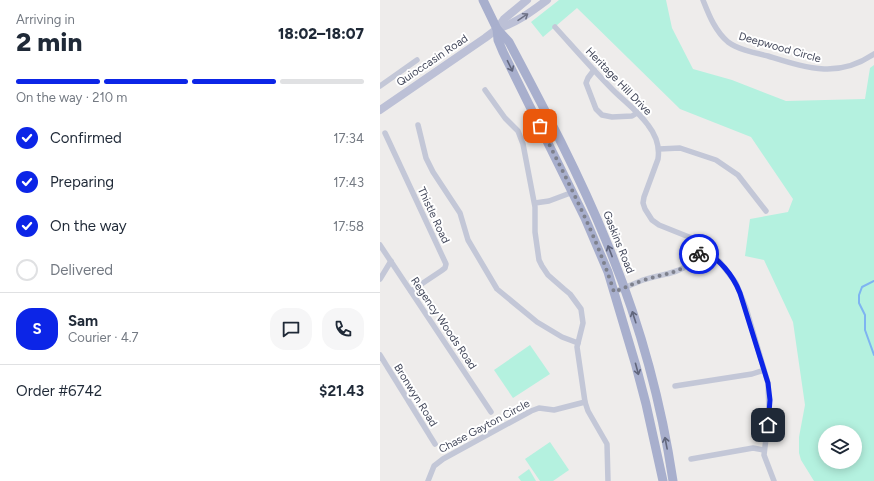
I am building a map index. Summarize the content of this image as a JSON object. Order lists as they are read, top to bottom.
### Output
{
  "streets": {
    "main road": ["Quioccasin Road", "Gaskins Road"],
    "street": [
      "Deepwood Circle",
      "Heritage Hill Drive",
      "Thistle Road",
      "Regency Woods Road",
      "Bronwyn Road",
      "Chase Gayton Circle"
    ]
  },
  "crossings": [
    ["Quioccasin Road", "Gaskins Road"],
    ["Thistle Road", "Regency Woods Road"]
  ],
  "page": {
    "heading": ["2 min", "Arriving in", "18:02–18:07"],
    "panel": [
      "Sam",
      "Courier · 4.7",
      "Order #6742",
      "$21.43"
    ],
    "bar": "On the way · 210 m",
    "list": [
      ["Confirmed", "17:34"],
      ["Preparing", "17:43"],
      ["On the way", "17:58"],
      "Delivered"
    ],
    "round": "S"
  }
}
